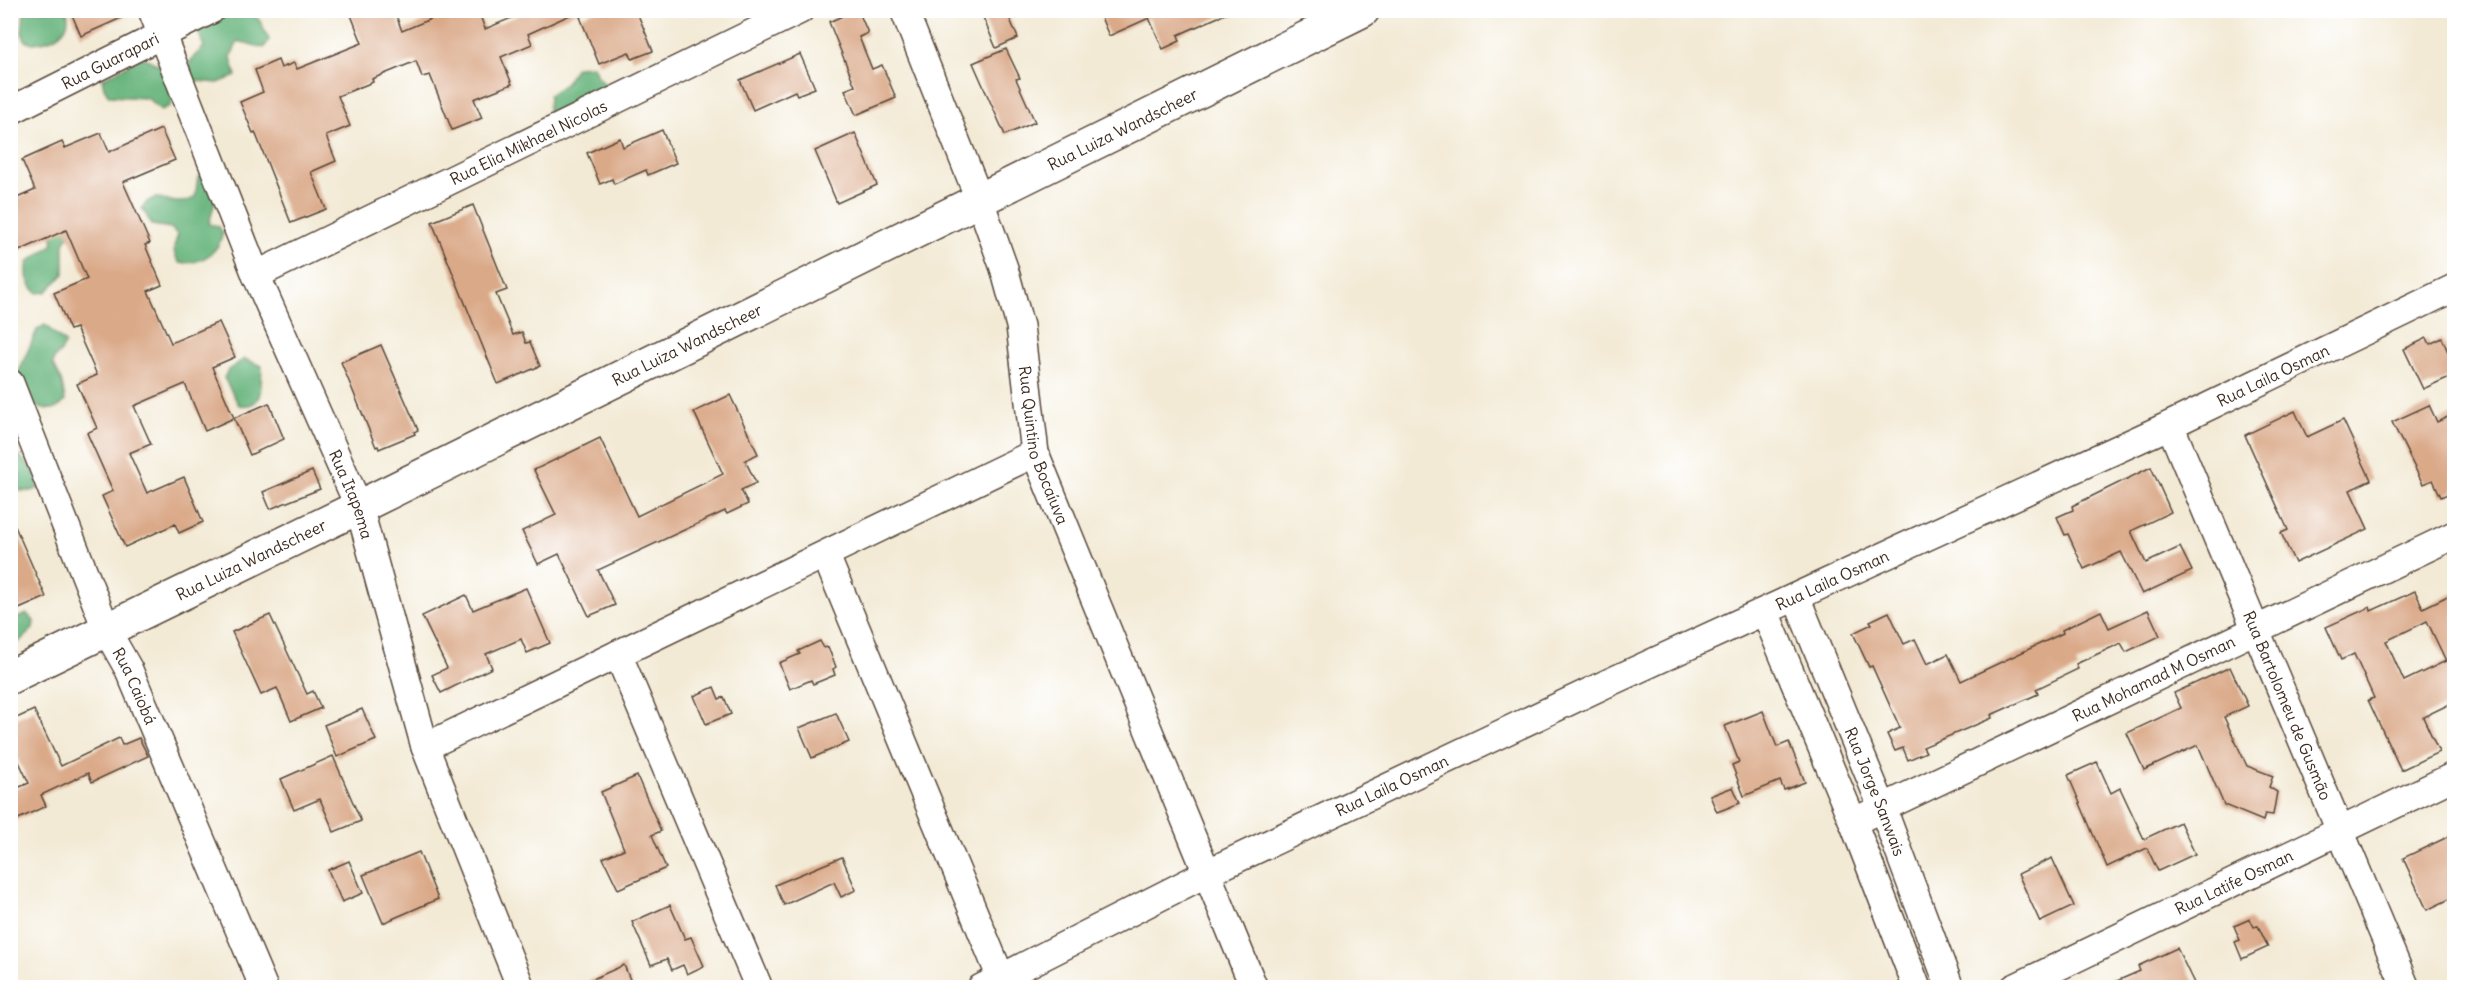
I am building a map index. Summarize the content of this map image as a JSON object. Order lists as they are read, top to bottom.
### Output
{
  "streets": {
    "main road": ["Rua Luiza Wandscheer"],
    "street": [
      "Rua Guarapari",
      "Rua Elia Mikhael Nicolas",
      "Rua Laila Osman",
      "Rua Quintino Bocaíuva",
      "Rua Itapema",
      "Rua Mohamad M Osman",
      "Rua Caiobá",
      "Rua Bartolomeu de Gusmão",
      "Rua Jorge Sanwais",
      "Rua Latife Osman"
    ]
  },
  "crossings": [
    ["Rua Guarapari", "Rua Itapema"],
    ["Rua Luiza Wandscheer", "Rua Quintino Bocaíuva"],
    ["Rua Luiza Wandscheer", "Rua Itapema"],
    ["Rua Luiza Wandscheer", "Rua Caiobá"],
    ["Rua Elia Mikhael Nicolas", "Rua Itapema"],
    ["Rua Laila Osman", "Rua Quintino Bocaíuva"],
    ["Rua Laila Osman", "Rua Bartolomeu de Gusmão"],
    ["Rua Laila Osman", "Rua Jorge Sanwais"],
    ["Rua Mohamad M Osman", "Rua Bartolomeu de Gusmão"],
    ["Rua Mohamad M Osman", "Rua Jorge Sanwais"],
    ["Rua Bartolomeu de Gusmão", "Rua Latife Osman"]
  ]
}
